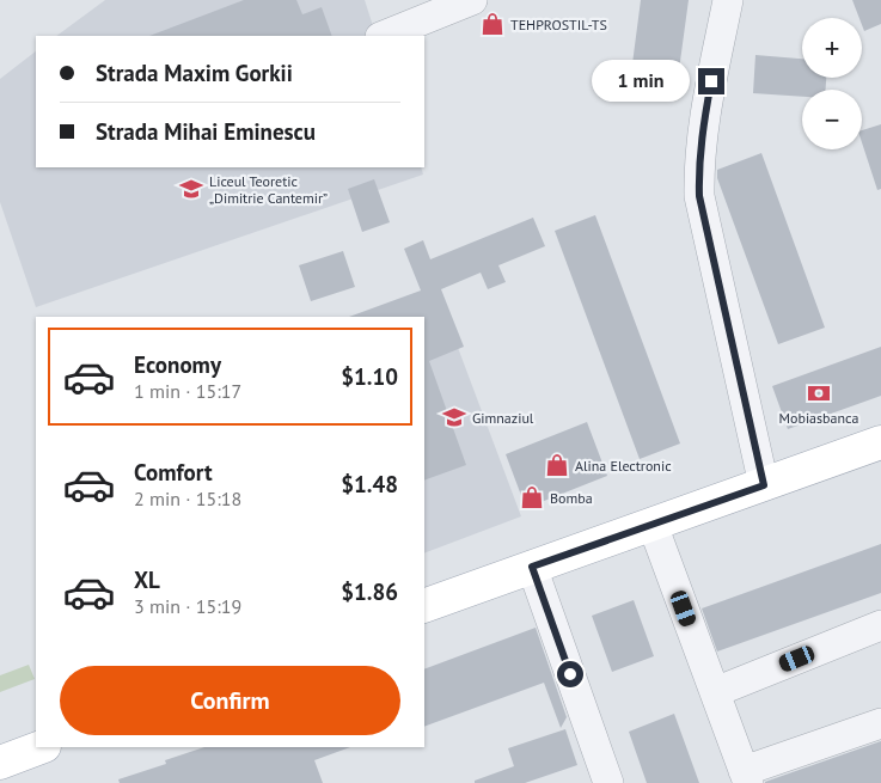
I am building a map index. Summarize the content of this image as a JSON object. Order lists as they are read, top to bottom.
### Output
{
  "places": {
    "shop": ["TEHPROSTIL-TS", "Alina Electronic", "Bomba"],
    "school or university": ["Liceul Teoretic „Dimitrie Cantemir”", "Gimnaziul"],
    "bank": ["Mobiasbanca"]
  },
  "page": {
    "map_buttons": ["+", "−"],
    "banner": ["Strada Maxim Gorkii", "Strada Mihai Eminescu"],
    "bubble": "1 min",
    "list": [
      {
        "name": "Economy",
        "note": "1 min · 15:17",
        "value": "$1.10"
      },
      {
        "name": "Comfort",
        "note": "2 min · 15:18",
        "value": "$1.48"
      },
      {
        "name": "XL",
        "note": "3 min · 15:19",
        "value": "$1.86"
      }
    ],
    "buttons": "Confirm"
  }
}
